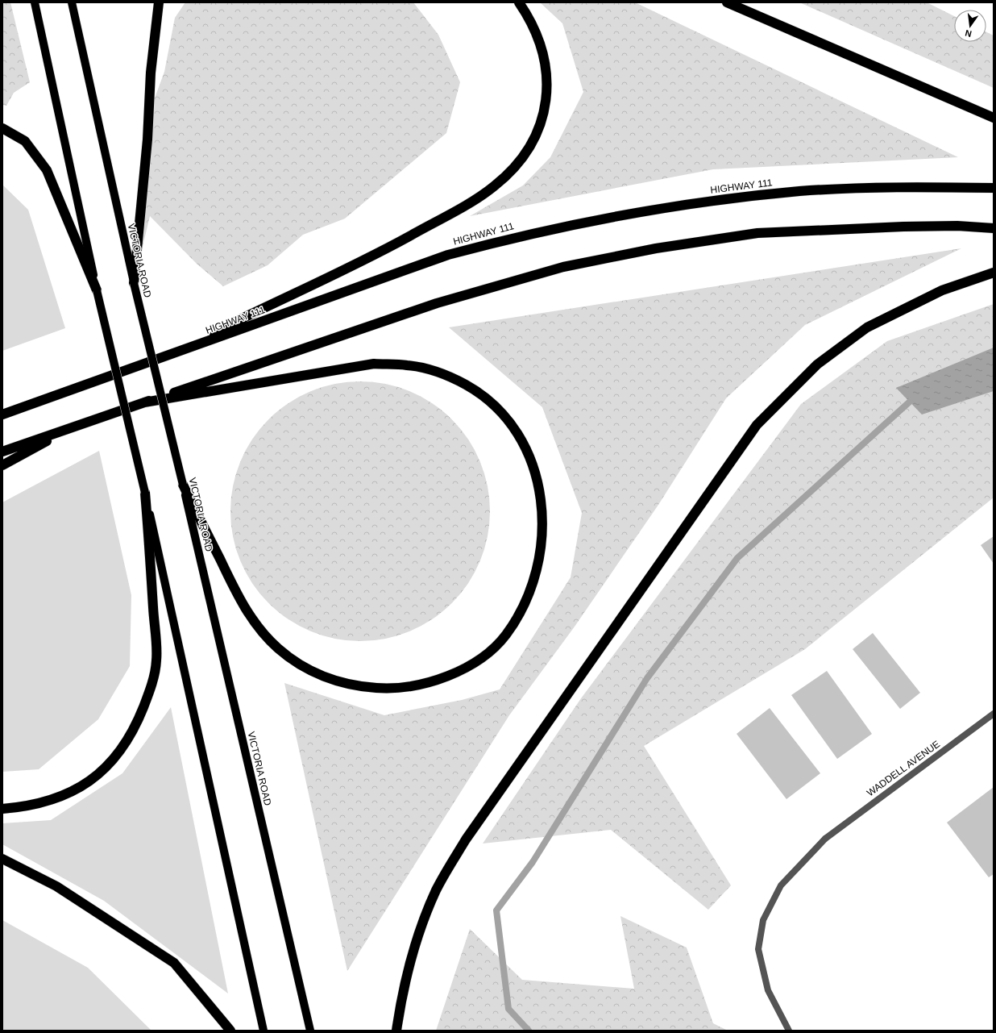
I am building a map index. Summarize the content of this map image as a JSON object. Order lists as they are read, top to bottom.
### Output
{
  "streets": {
    "highway": ["HIGHWAY 111"],
    "main road": ["VICTORIA ROAD"],
    "street": ["WADDELL AVENUE"]
  },
  "north": "bottom"
}
